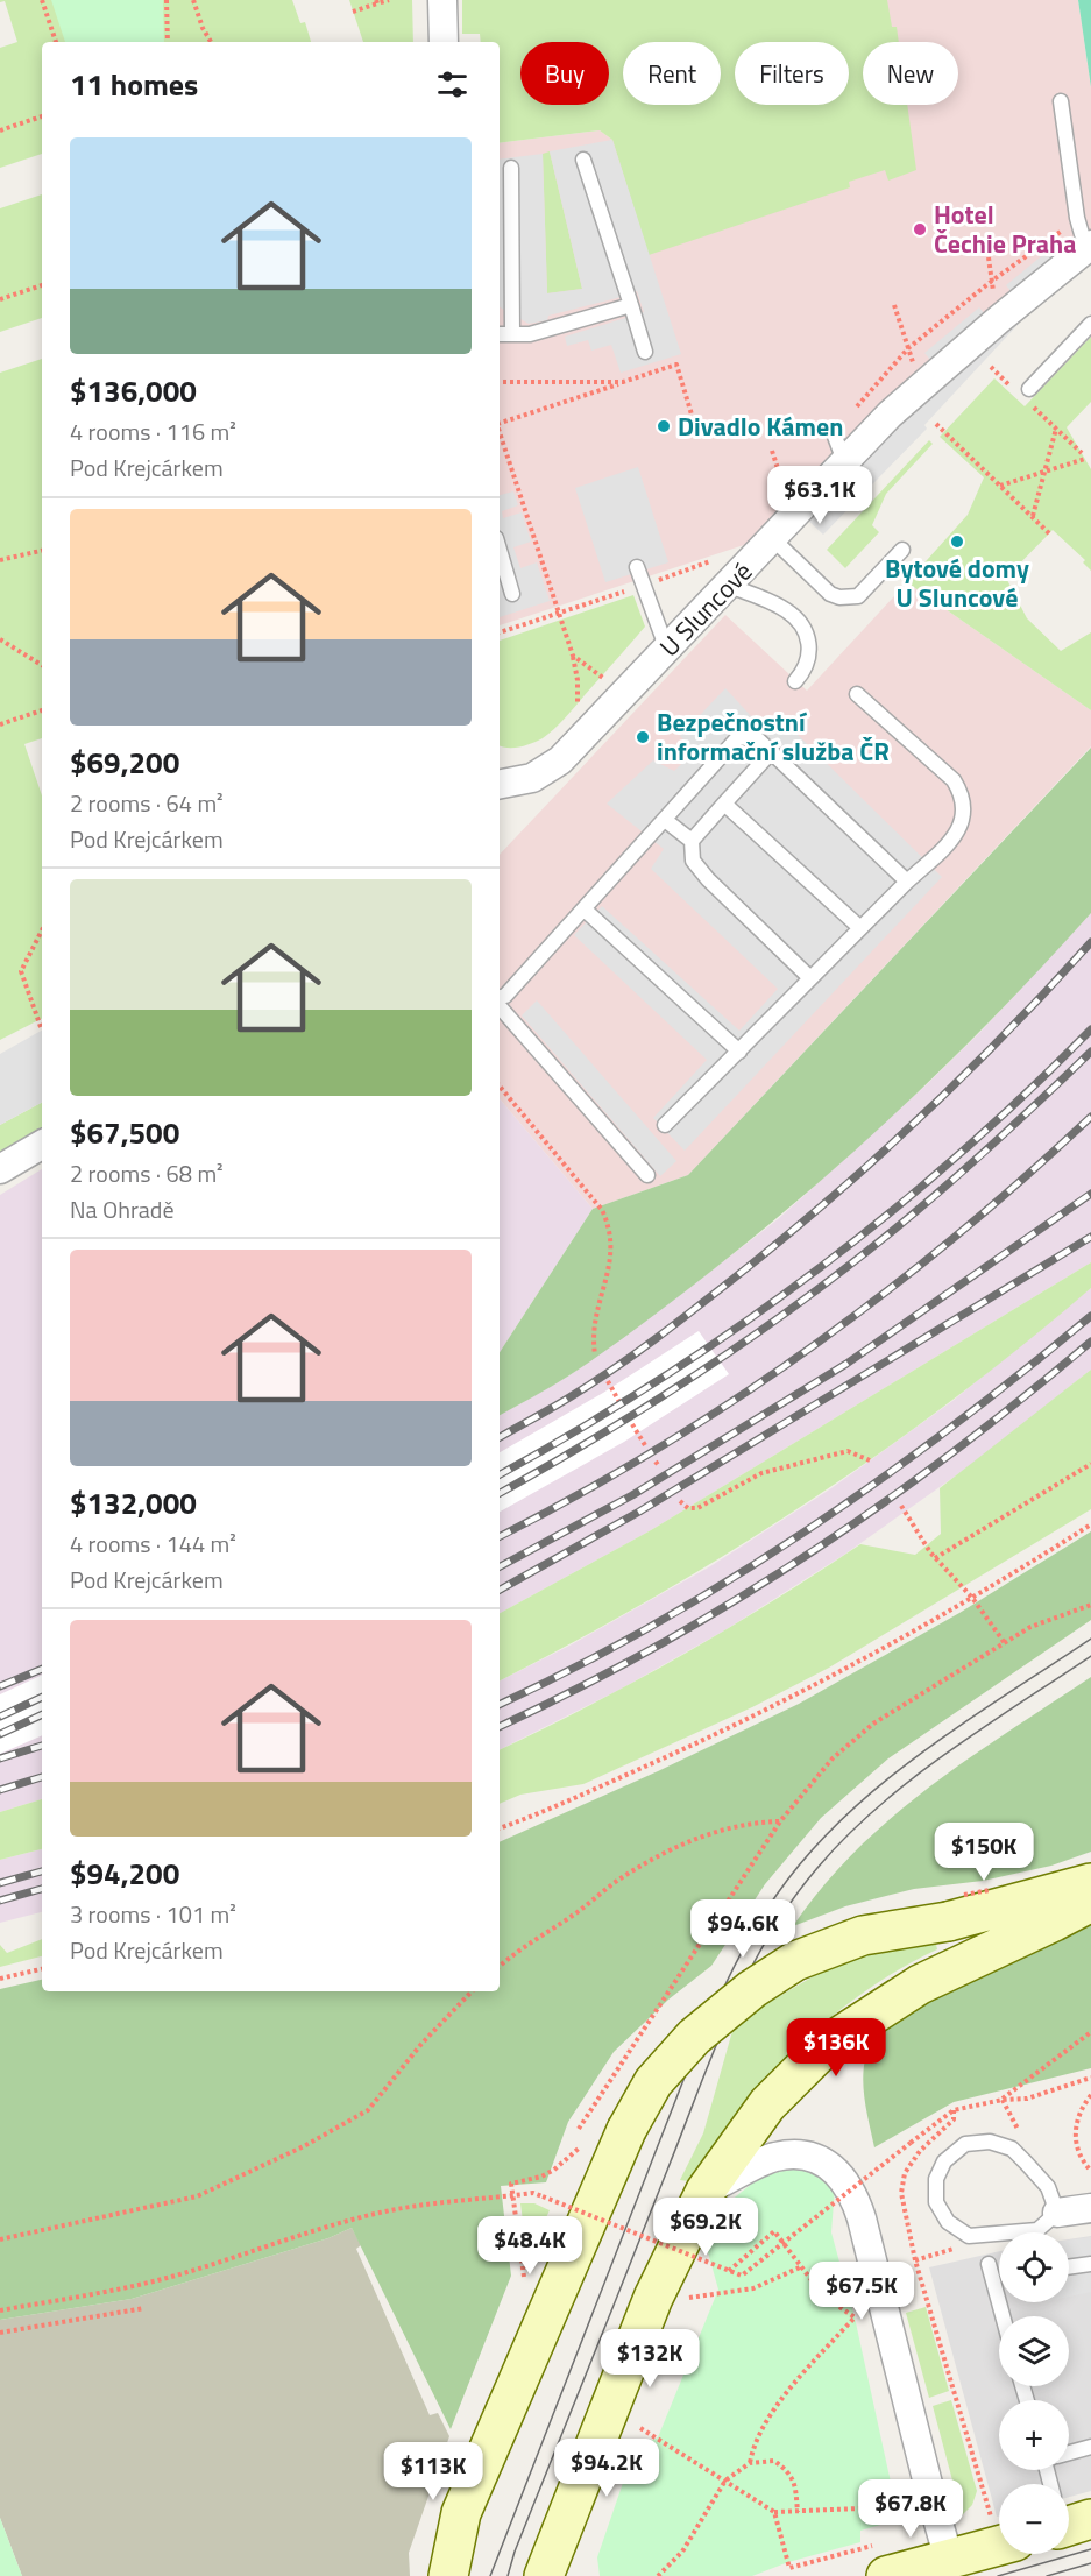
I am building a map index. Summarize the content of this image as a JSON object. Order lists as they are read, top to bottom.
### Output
{
  "streets": {
    "street": ["U Sluncové"]
  },
  "places": [
    "Hotel Čechie Praha",
    "Divadlo Kámen",
    "Bytové domy U Sluncové",
    "Bezpečnostní informační služba ČR"
  ],
  "page": {
    "chip": [
      "Buy",
      "Rent",
      "Filters",
      "New"
    ],
    "heading": "11 homes",
    "list": [
      {
        "name": "$136,000",
        "note": "4 rooms · 116 m² · Pod Krejcárkem"
      },
      {
        "name": "$69,200",
        "note": "2 rooms · 64 m² · Pod Krejcárkem"
      },
      {
        "name": "$67,500",
        "note": "2 rooms · 68 m² · Na Ohradě"
      },
      {
        "name": "$132,000",
        "note": "4 rooms · 144 m² · Pod Krejcárkem"
      },
      {
        "name": "$94,200",
        "note": "3 rooms · 101 m² · Pod Krejcárkem"
      }
    ],
    "price": [
      "$63.1K",
      "$150K",
      "$94.6K",
      "$136K",
      "$69.2K",
      "$48.4K",
      "$67.5K",
      "$132K",
      "$94.2K",
      "$113K",
      "$67.8K"
    ],
    "map_buttons": ["+", "−"]
  }
}
